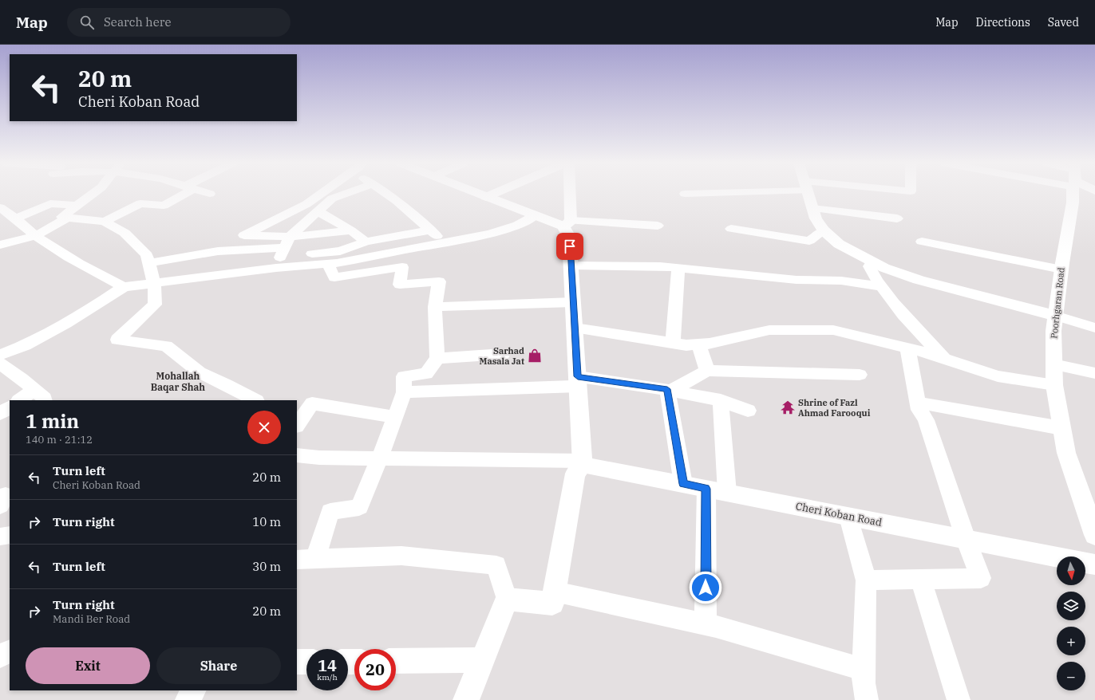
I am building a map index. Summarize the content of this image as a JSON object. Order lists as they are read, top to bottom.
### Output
{
  "streets": {
    "street": ["Poorhgaran Road", "Cheri Koban Road"]
  },
  "districts": ["Mohallah Baqar Shah"],
  "places": {
    "shop": ["Sarhad Masala Jat"],
    "temple": ["Shrine of Fazl Ahmad Farooqui"]
  },
  "north": "bottom",
  "page": {
    "header": "Map",
    "search": "Search here",
    "nav": ["Map", "Directions", "Saved"],
    "turn": ["20 m", "Cheri Koban Road"],
    "heading": ["1 min", "140 m · 21:12"],
    "list": [
      {
        "name": "Turn left",
        "note": "Cheri Koban Road",
        "value": "20 m"
      },
      {
        "name": "Turn right",
        "value": "10 m"
      },
      {
        "name": "Turn left",
        "value": "30 m"
      },
      {
        "name": "Turn right",
        "note": "Mandi Ber Road",
        "value": "20 m"
      }
    ],
    "map_buttons": ["+", "−"],
    "buttons": ["Exit", "Share"],
    "speed": "14 km/h",
    "limit": "20"
  }
}
